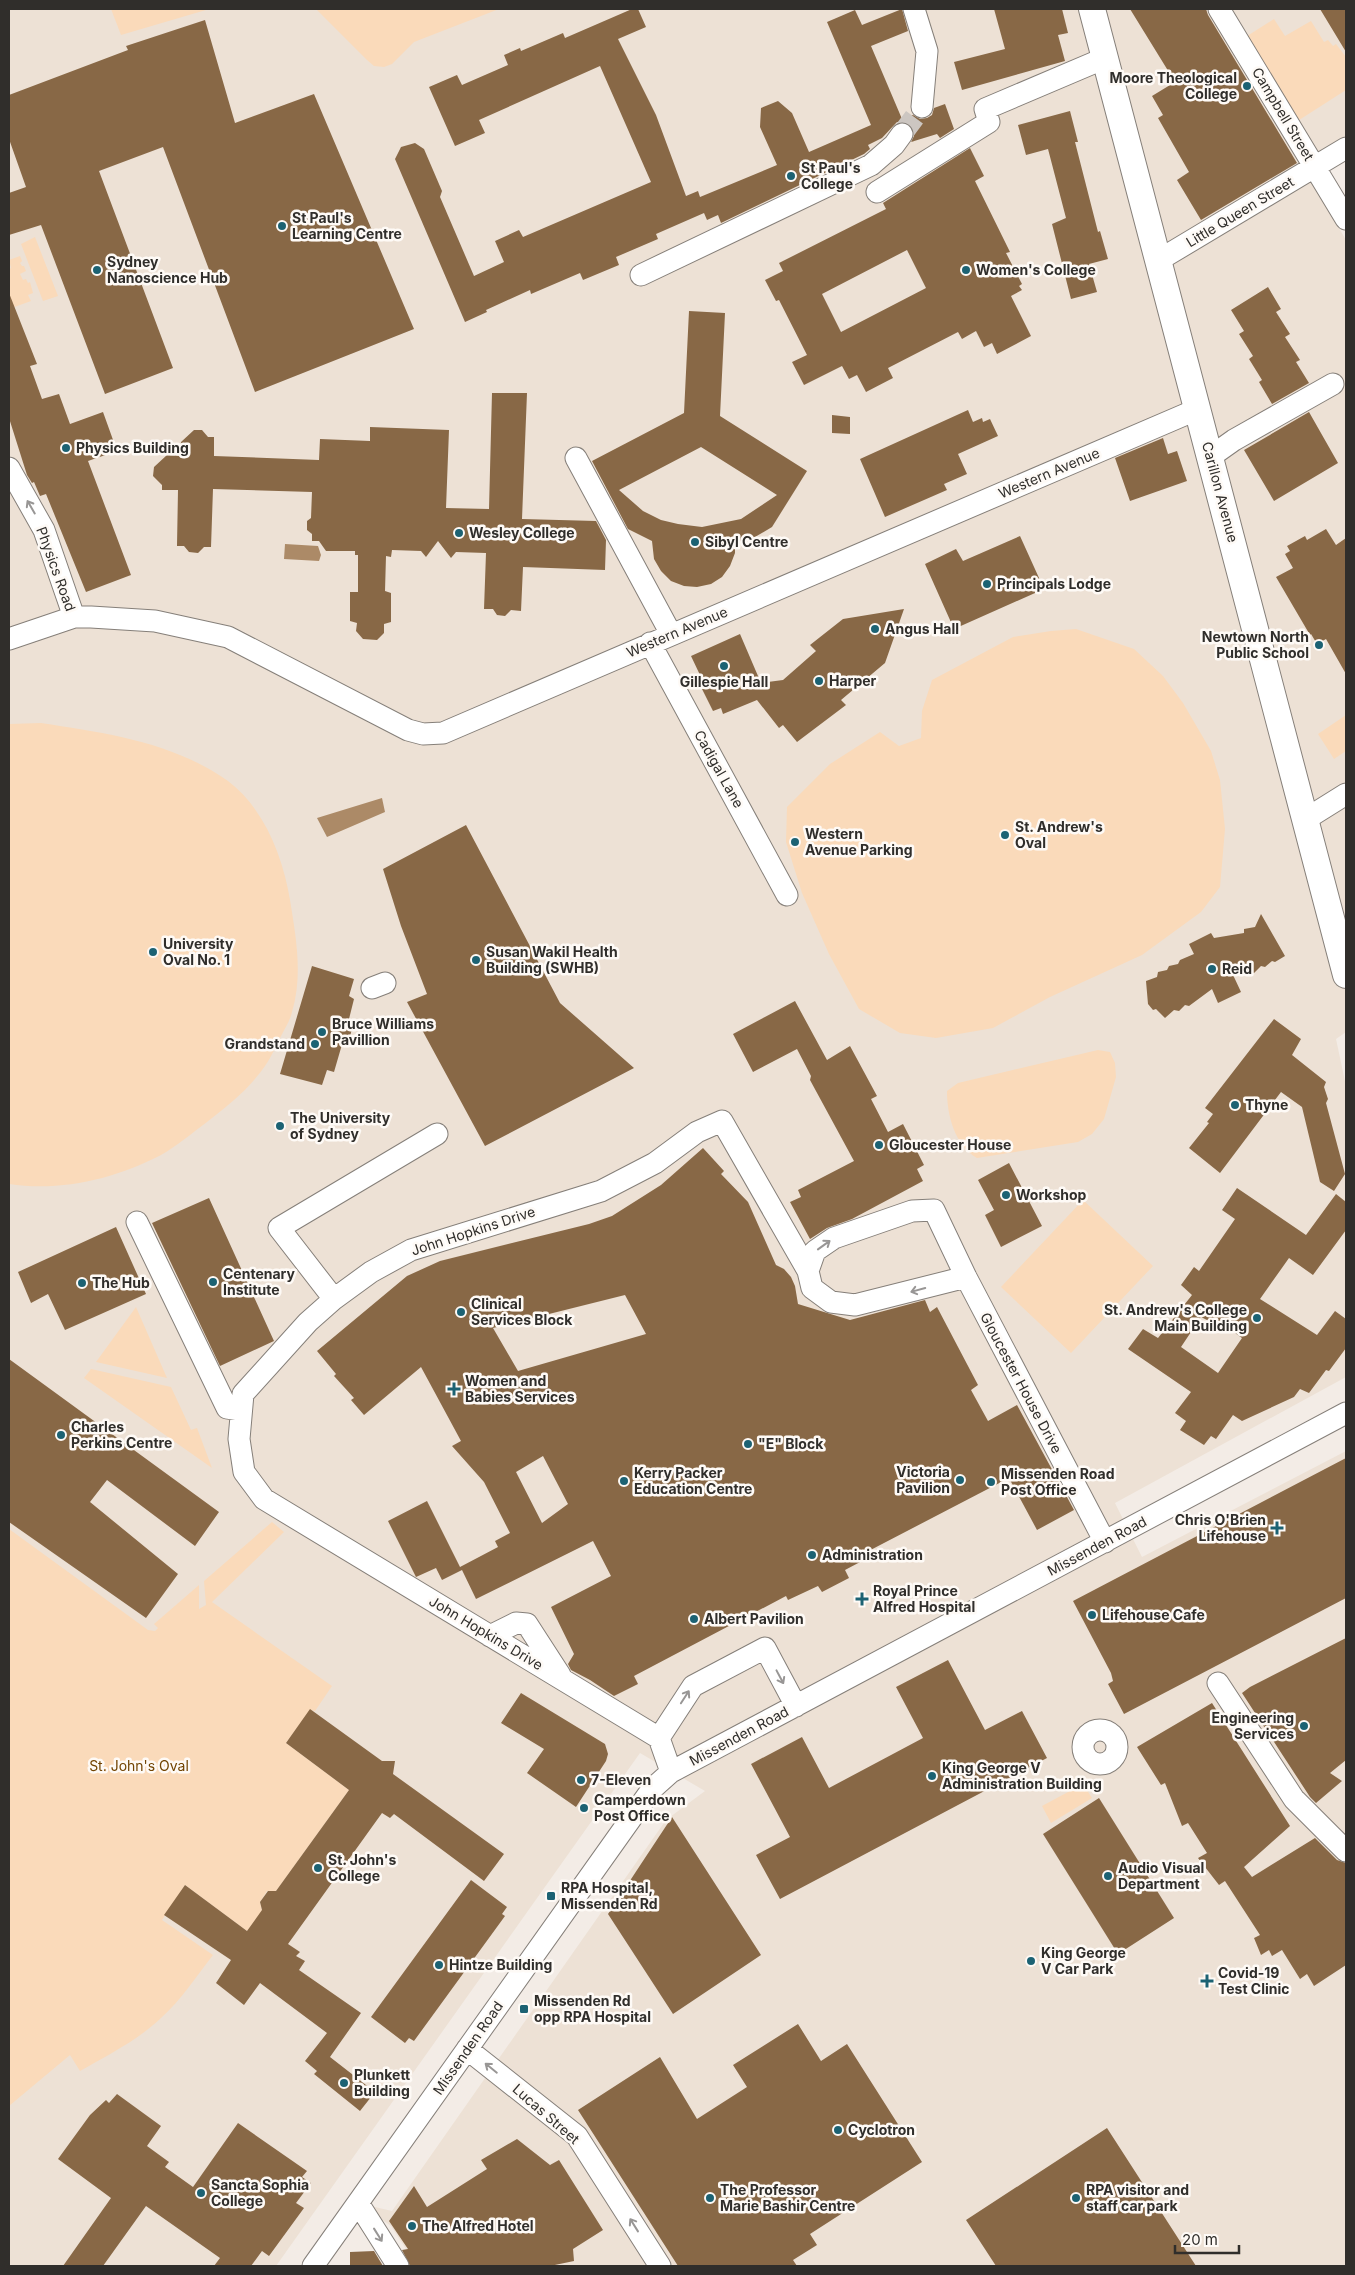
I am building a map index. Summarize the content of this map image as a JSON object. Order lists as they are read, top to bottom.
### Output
{
  "streets": {
    "main road": ["Carillon Avenue"],
    "street": [
      "Campbell Street",
      "Little Queen Street",
      "Western Avenue",
      "Physics Road",
      "Cadigal Lane",
      "John Hopkins Drive",
      "Gloucester House Drive",
      "Missenden Road",
      "Lucas Street"
    ]
  },
  "crossings": [
    ["Campbell Street", "Little Queen Street"],
    ["Little Queen Street", "Carillon Avenue"],
    ["Western Avenue", "Carillon Avenue"],
    ["Western Avenue", "Physics Road"],
    ["Western Avenue", "Cadigal Lane"],
    ["John Hopkins Drive", "Gloucester House Drive"],
    ["Gloucester House Drive", "Missenden Road"],
    ["Missenden Road", "Lucas Street"]
  ],
  "one_way": ["Physics Road", "Lucas Street"],
  "parks": ["St. John's Oval"],
  "places": {
    "other": [
      "Moore Theological College",
      "St Paul's College",
      "St Paul's Learning Centre",
      "Sydney Nanoscience Hub",
      "Women's College",
      "Physics Building",
      "Wesley College",
      "Sibyl Centre",
      "Principals Lodge",
      "Angus Hall",
      "Newtown North Public School",
      "Gillespie Hall",
      "Harper",
      "St. Andrew's Oval",
      "Western Avenue Parking",
      "University Oval No. 1",
      "Susan Wakil Health Building (SWHB)",
      "Reid",
      "Bruce Williams Pavillion",
      "Grandstand",
      "Thyne",
      "The University of Sydney",
      "Gloucester House",
      "Workshop",
      "Centenary Institute",
      "The Hub",
      "Clinical Services Block",
      "St. Andrew's College Main Building",
      "Charles Perkins Centre",
      "\"E\" Block",
      "Victoria Pavilion",
      "Kerry Packer Education Centre",
      "Missenden Road Post Office",
      "Administration",
      "Lifehouse Cafe",
      "Albert Pavilion",
      "Engineering Services",
      "King George V Administration Building",
      "7-Eleven",
      "Camperdown Post Office",
      "St. John's College",
      "Audio Visual Department",
      "King George V Car Park",
      "Hintze Building",
      "Plunkett Building",
      "Cyclotron",
      "Sancta Sophia College",
      "The Professor Marie Bashir Centre",
      "RPA visitor and staff car park",
      "The Alfred Hotel"
    ],
    "health": [
      "Women and Babies Services",
      "Chris O'Brien Lifehouse",
      "Royal Prince Alfred Hospital",
      "Covid-19 Test Clinic"
    ],
    "transit": ["RPA Hospital, Missenden Rd", "Missenden Rd opp RPA Hospital"]
  },
  "scale_bar": "20 m"
}
